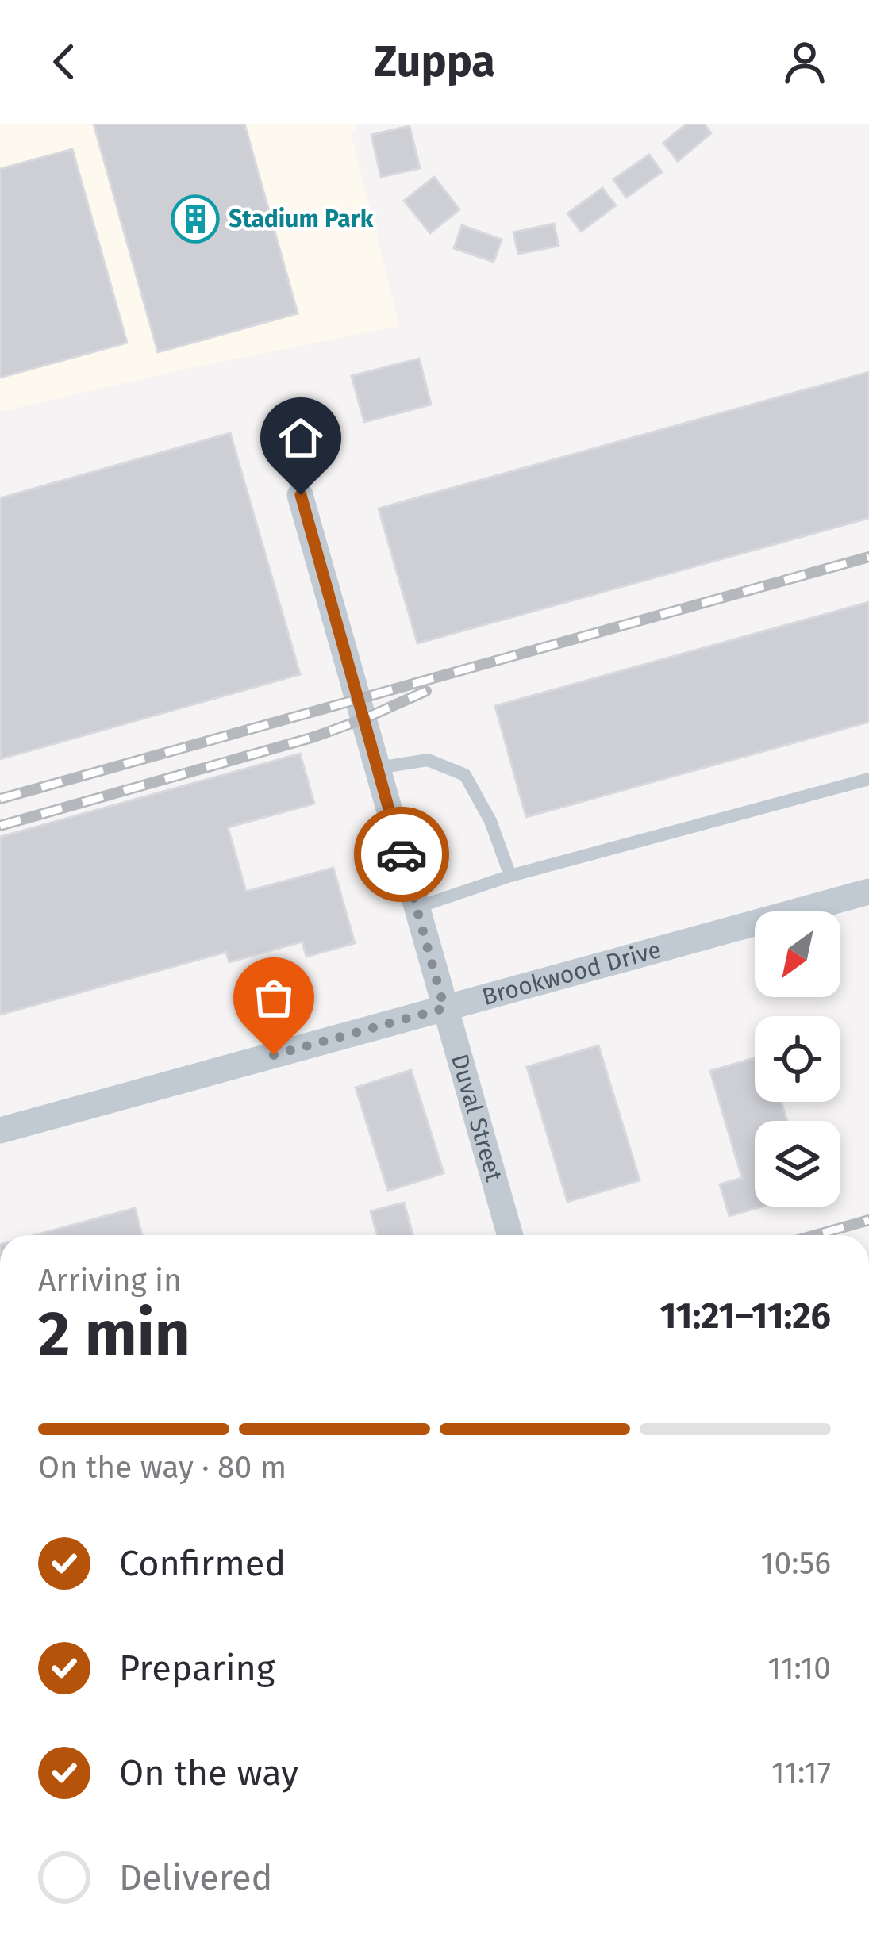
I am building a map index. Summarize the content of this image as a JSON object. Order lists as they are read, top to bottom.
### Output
{
  "streets": {
    "street": ["Brookwood Drive", "Duval Street"]
  },
  "crossings": [
    ["Brookwood Drive", "Duval Street"]
  ],
  "places": {
    "building": ["Stadium Park"]
  },
  "north": "bottom left",
  "page": {
    "header": "Zuppa",
    "heading": ["2 min", "Arriving in", "11:21–11:26"],
    "bar": "On the way · 80 m",
    "list": [
      ["Confirmed", "10:56"],
      ["Preparing", "11:10"],
      ["On the way", "11:17"],
      "Delivered"
    ]
  }
}
